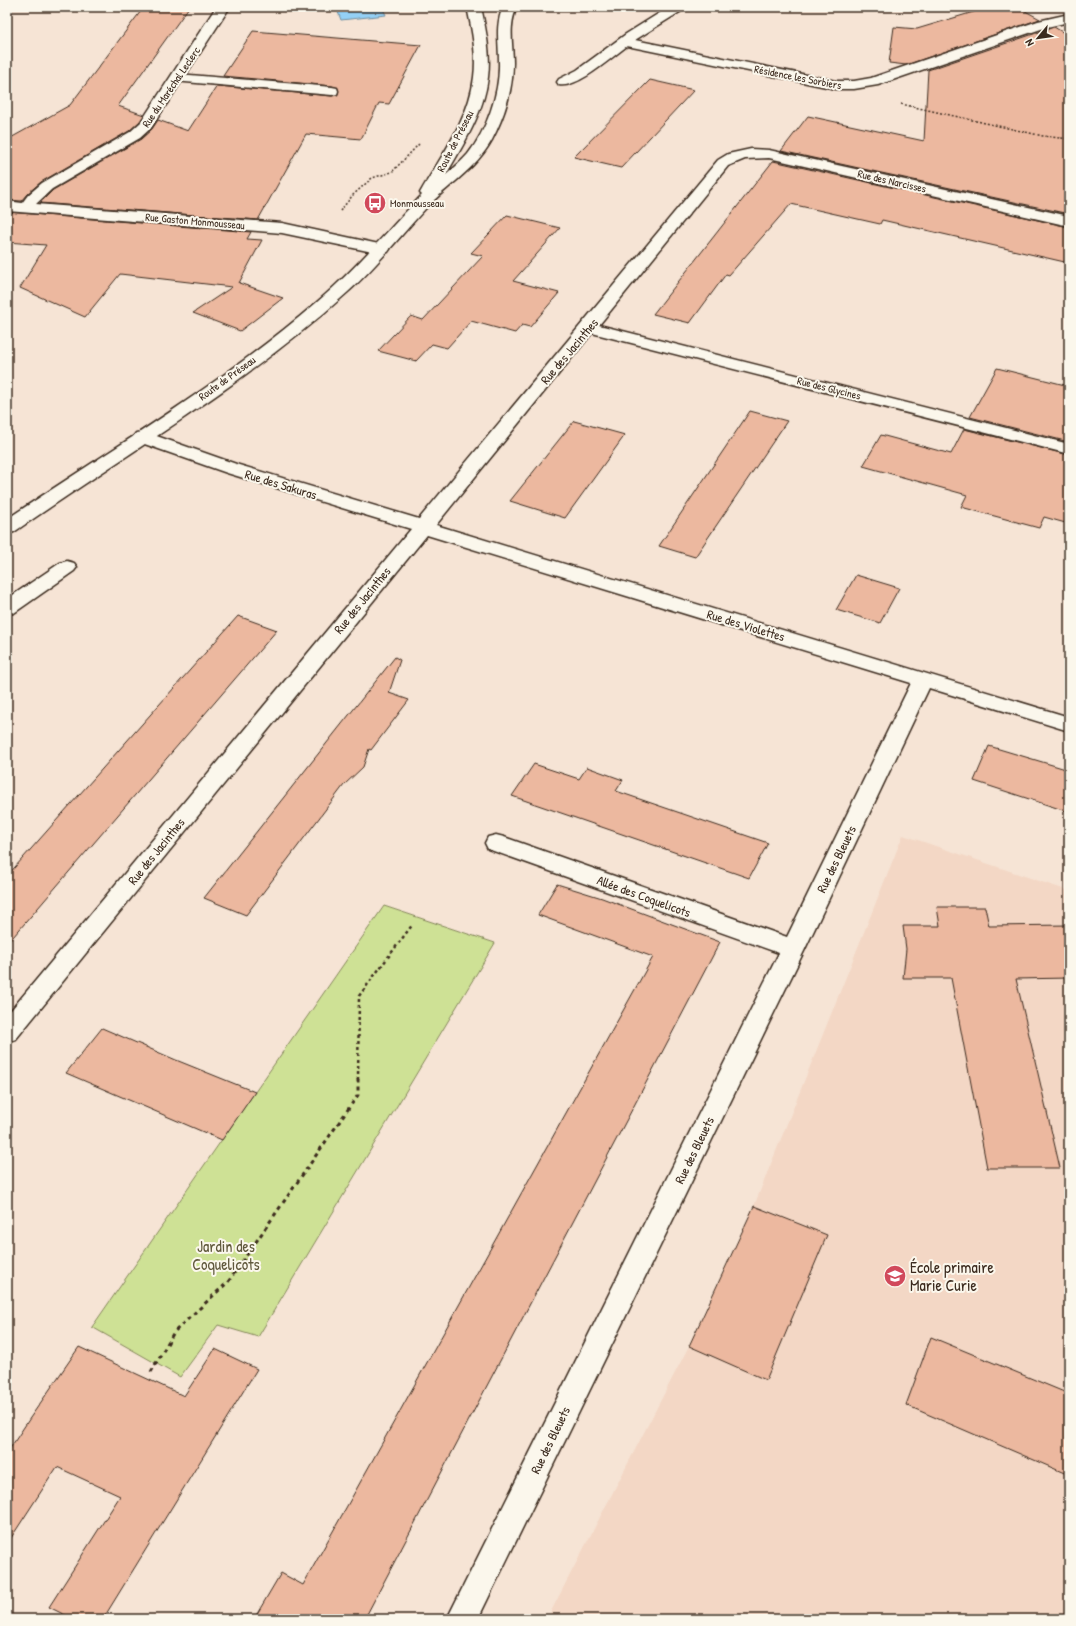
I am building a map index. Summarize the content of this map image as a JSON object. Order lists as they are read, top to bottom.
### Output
{
  "streets": {
    "street": [
      "Résidence les Sorbiers",
      "Rue du Maréchal Leclerc",
      "Route de Préseau",
      "Rue des Narcisses",
      "Rue Gaston Monmousseau",
      "Rue des Jacinthes",
      "Rue des Glycines",
      "Rue des Sakuras",
      "Rue des Violettes",
      "Rue des Bleuets",
      "Allée des Coquelicots"
    ]
  },
  "crossings": [
    ["Rue du Maréchal Leclerc", "Rue Gaston Monmousseau"],
    ["Route de Préseau", "Rue Gaston Monmousseau"],
    ["Route de Préseau", "Rue des Sakuras"],
    ["Rue des Narcisses", "Rue des Jacinthes"],
    ["Rue des Jacinthes", "Rue des Glycines"],
    ["Rue des Jacinthes", "Rue des Sakuras"],
    ["Rue des Jacinthes", "Rue des Violettes"],
    ["Rue des Sakuras", "Rue des Violettes"],
    ["Rue des Violettes", "Rue des Bleuets"],
    ["Rue des Bleuets", "Allée des Coquelicots"]
  ],
  "parks": ["Jardin des Coquelicots"],
  "places": {
    "bus stop": ["Monmousseau"],
    "school or university": ["École primaire Marie Curie"]
  },
  "north": "bottom left"
}
